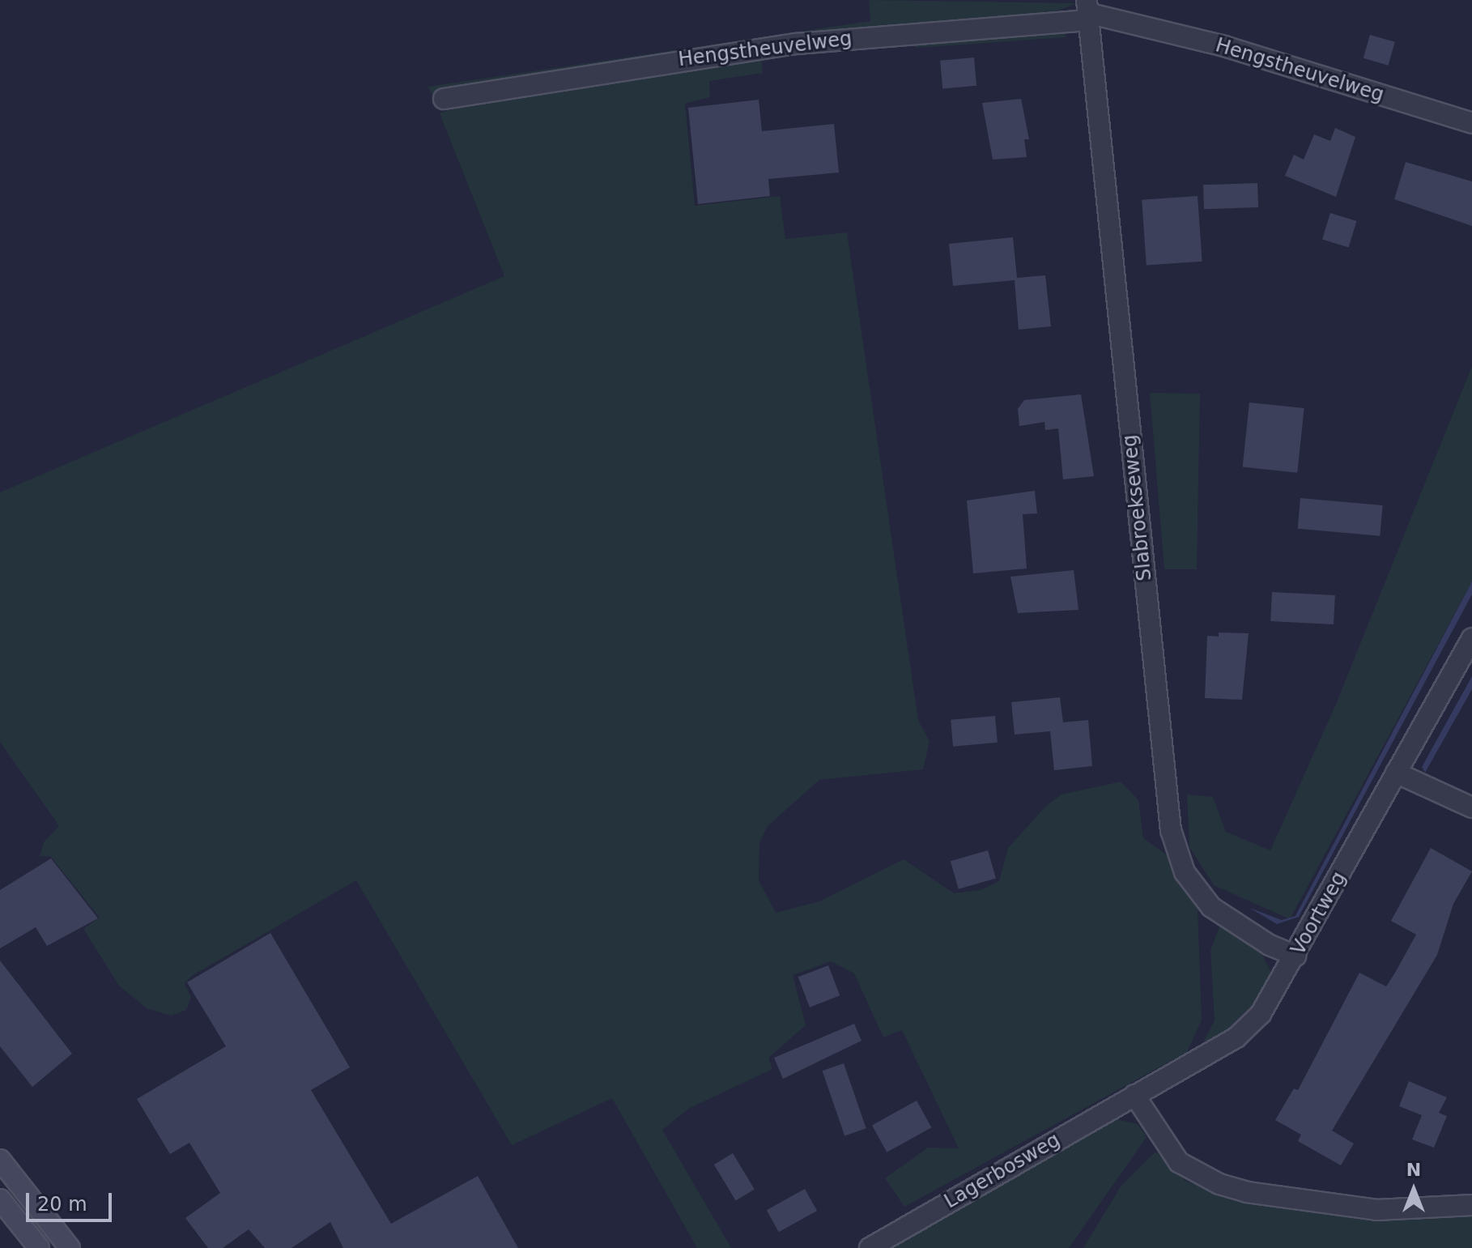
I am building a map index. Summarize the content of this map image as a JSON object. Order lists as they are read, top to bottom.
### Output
{
  "streets": {
    "street": [
      "Hengstheuvelweg",
      "Slabroekseweg",
      "Voortweg",
      "Lagerbosweg"
    ]
  },
  "crossings": [
    ["Hengstheuvelweg", "Slabroekseweg"],
    ["Slabroekseweg", "Voortweg"],
    ["Voortweg", "Lagerbosweg"]
  ],
  "scale_bar": "20 m",
  "north": "top"
}
